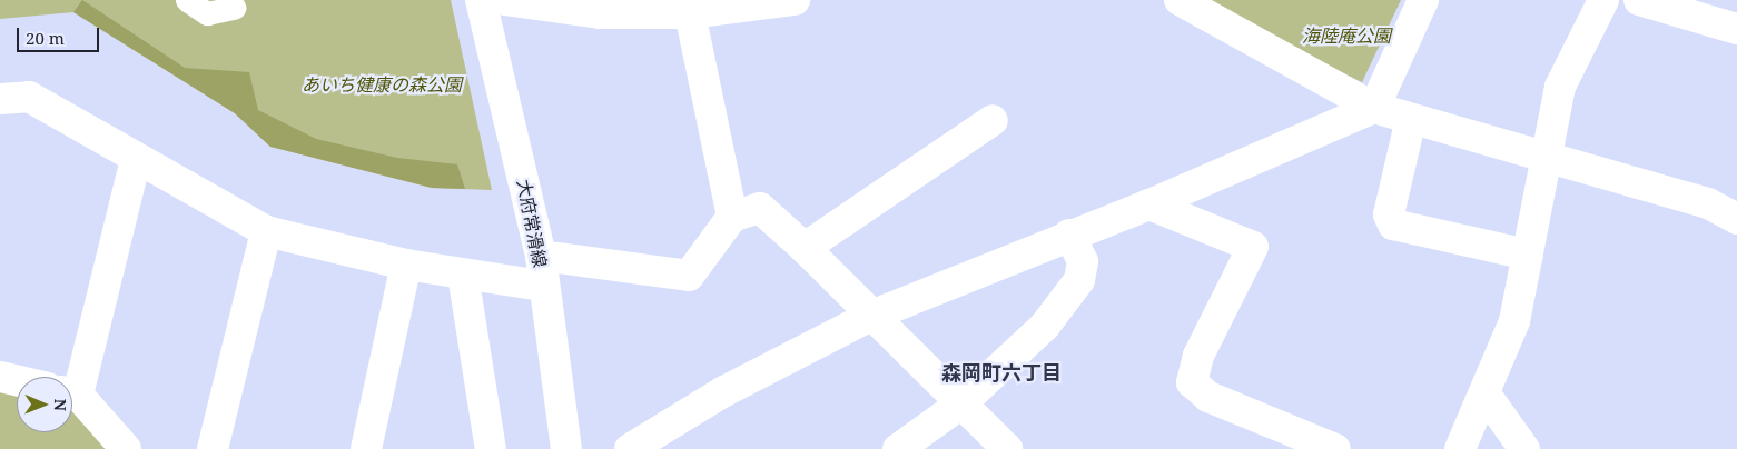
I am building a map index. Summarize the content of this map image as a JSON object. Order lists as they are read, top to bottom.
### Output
{
  "streets": {
    "street": ["大府常滑線"]
  },
  "districts": ["森岡町六丁目"],
  "parks": ["海陸庵公園", "あいち健康の森公園"],
  "scale_bar": "20 m",
  "north": "right"
}
